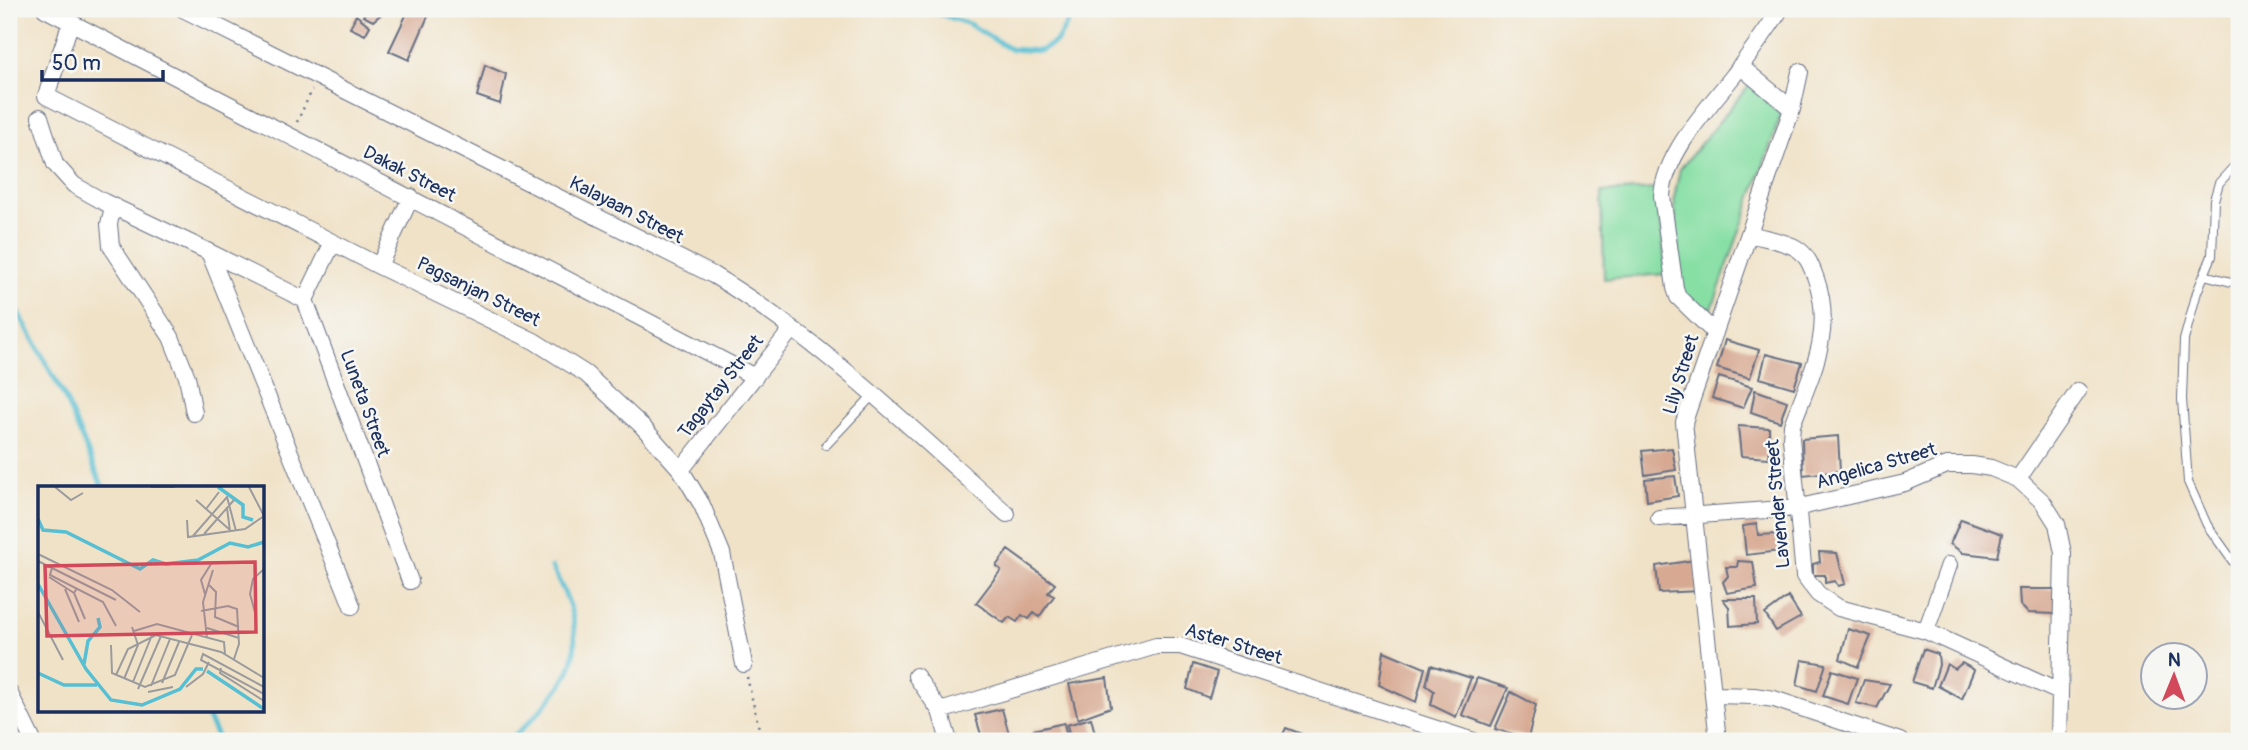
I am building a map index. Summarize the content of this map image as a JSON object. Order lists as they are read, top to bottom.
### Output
{
  "streets": {
    "street": [
      "Dakak Street",
      "Kalayaan Street",
      "Pagsanjan Street",
      "Lily Street",
      "Tagaytay Street",
      "Luneta Street",
      "Angelica Street",
      "Lavender Street",
      "Aster Street"
    ]
  },
  "crossings": [
    ["Dakak Street", "Pagsanjan Street"],
    ["Dakak Street", "Tagaytay Street"],
    ["Kalayaan Street", "Tagaytay Street"],
    ["Pagsanjan Street", "Tagaytay Street"],
    ["Lily Street", "Angelica Street"],
    ["Lily Street", "Lavender Street"],
    ["Angelica Street", "Lavender Street"]
  ],
  "scale_bar": "50 m",
  "north": "top"
}
